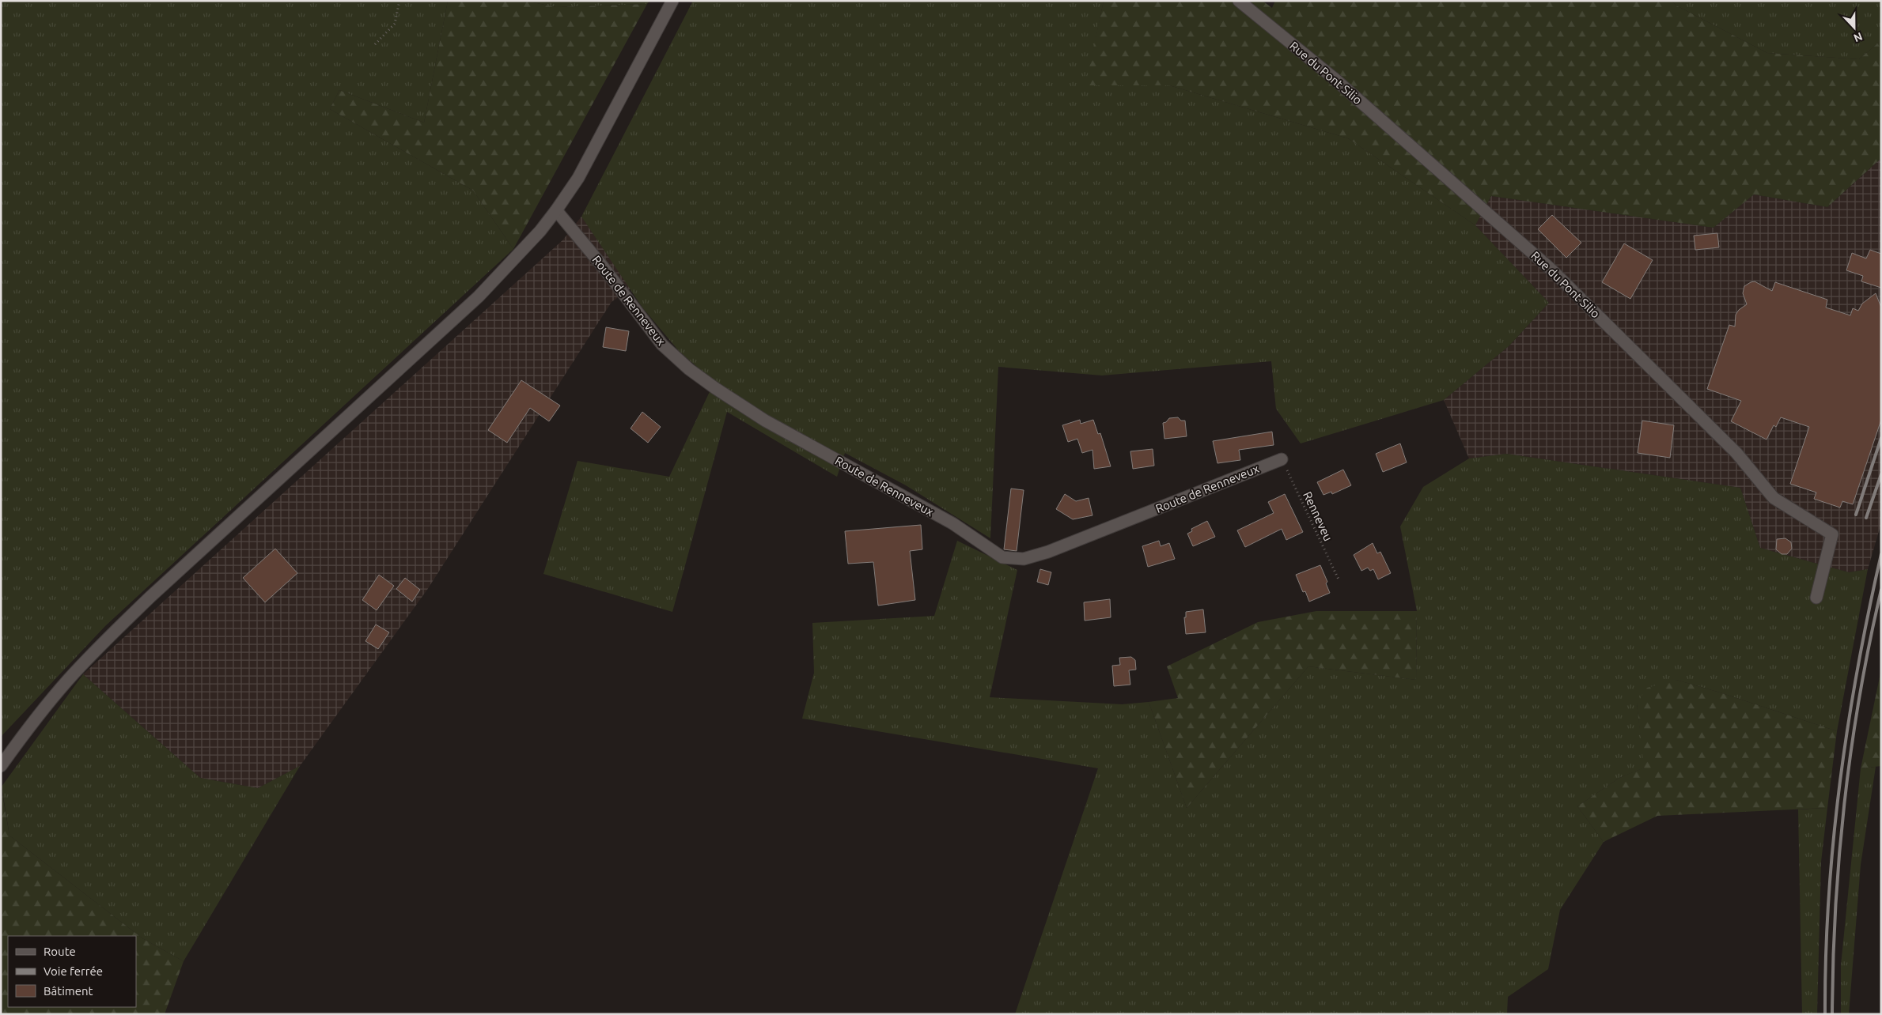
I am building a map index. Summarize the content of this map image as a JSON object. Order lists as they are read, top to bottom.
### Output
{
  "streets": {
    "street": ["Rue du Pont Silio", "Route de Renneveux"],
    "path": ["Renneveu"]
  },
  "crossings": [
    ["Route de Renneveux", "Renneveu"]
  ],
  "legend": ["Route", "Voie ferrée", "Bâtiment"],
  "north": "bottom"
}
